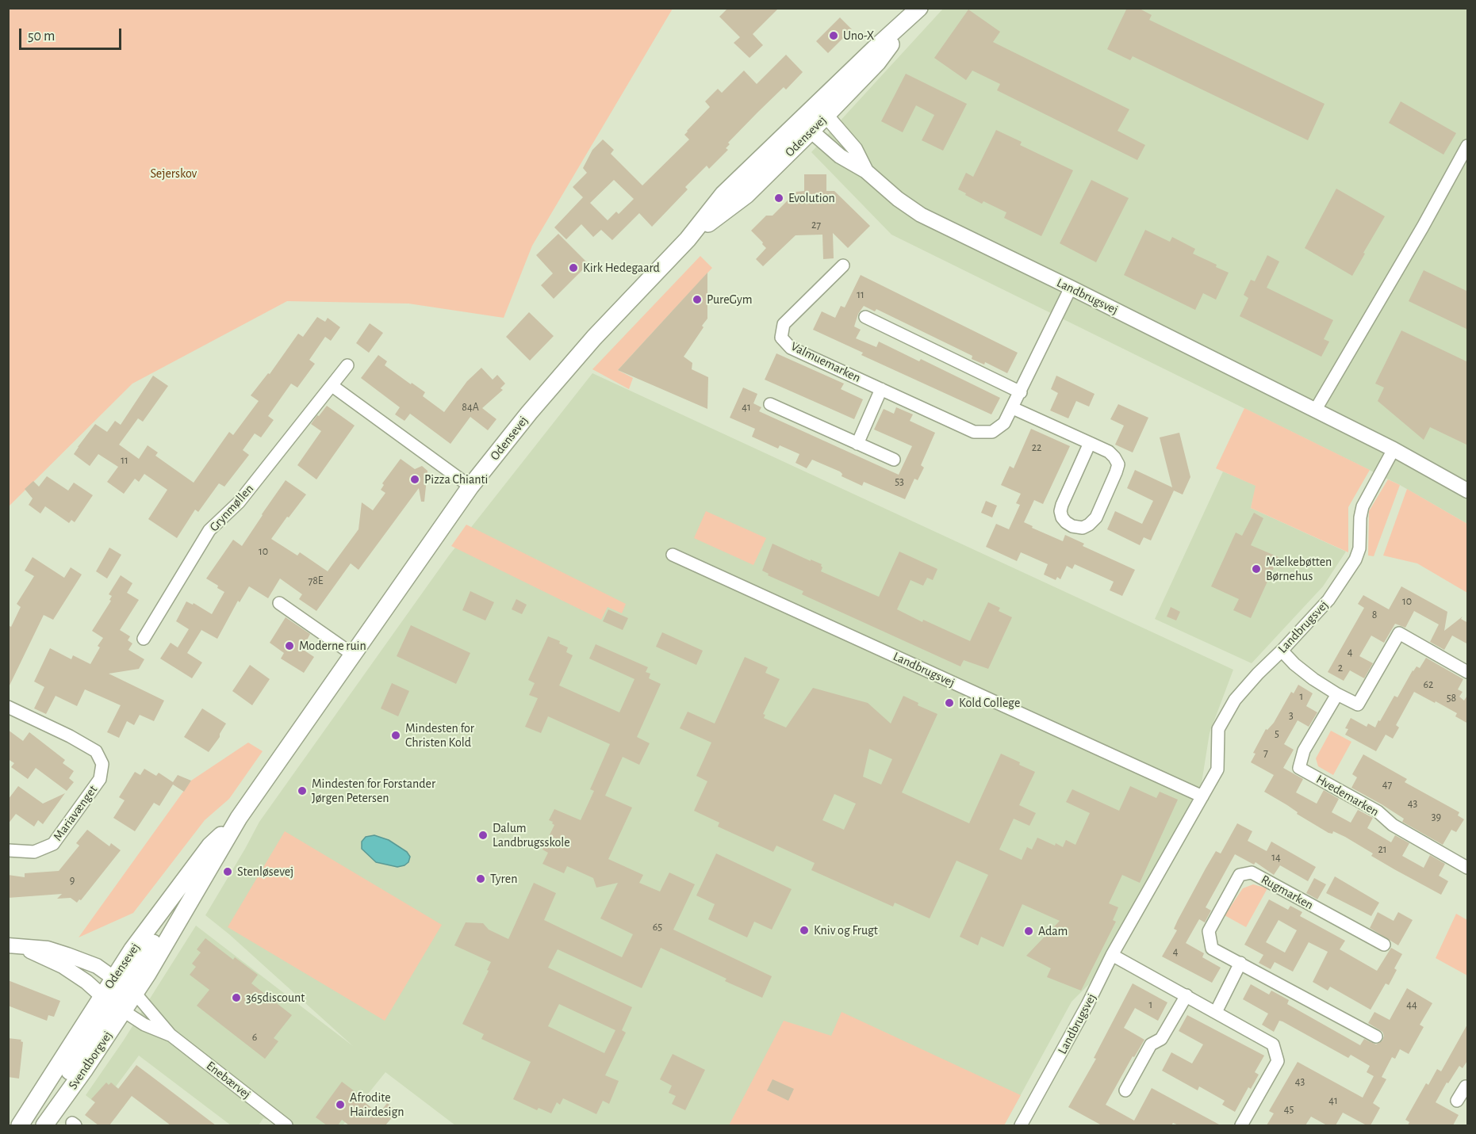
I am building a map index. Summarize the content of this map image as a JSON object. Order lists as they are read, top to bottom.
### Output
{
  "streets": {
    "main road": ["Odensevej", "Svendborgvej"],
    "street": [
      "Landbrugsvej",
      "Valmuemarken",
      "Grynmøllen",
      "Hvedemarken",
      "Mariavænget",
      "Rugmarken",
      "Enebærvej"
    ]
  },
  "crossings": [
    ["Odensevej", "Landbrugsvej"],
    ["Odensevej", "Svendborgvej"],
    ["Odensevej", "Enebærvej"],
    ["Landbrugsvej", "Valmuemarken"],
    ["Svendborgvej", "Enebærvej"]
  ],
  "parks": ["Sejerskov"],
  "places": [
    "Uno-X",
    "Evolution",
    "Kirk Hedegaard",
    "PureGym",
    "Pizza Chianti",
    "Mælkebøtten Børnehus",
    "Moderne ruin",
    "Kold College",
    "Mindesten for Christen Kold",
    "Mindesten for Forstander Jørgen Petersen",
    "Dalum Landbrugsskole",
    "Stenløsevej",
    "Tyren",
    "Kniv og Frugt",
    "Adam",
    "365discount",
    "Afrodite Hairdesign"
  ],
  "house_numbers": [
    "27",
    "11",
    "84A",
    "41",
    "22",
    "11",
    "53",
    "10",
    "78E",
    "10",
    "8",
    "4",
    "2",
    "62",
    "1",
    "58",
    "3",
    "5",
    "7",
    "47",
    "43",
    "39",
    "21",
    "14",
    "9",
    "65",
    "4",
    "1",
    "44",
    "6",
    "43",
    "41",
    "45"
  ],
  "scale_bar": "50 m"
}
